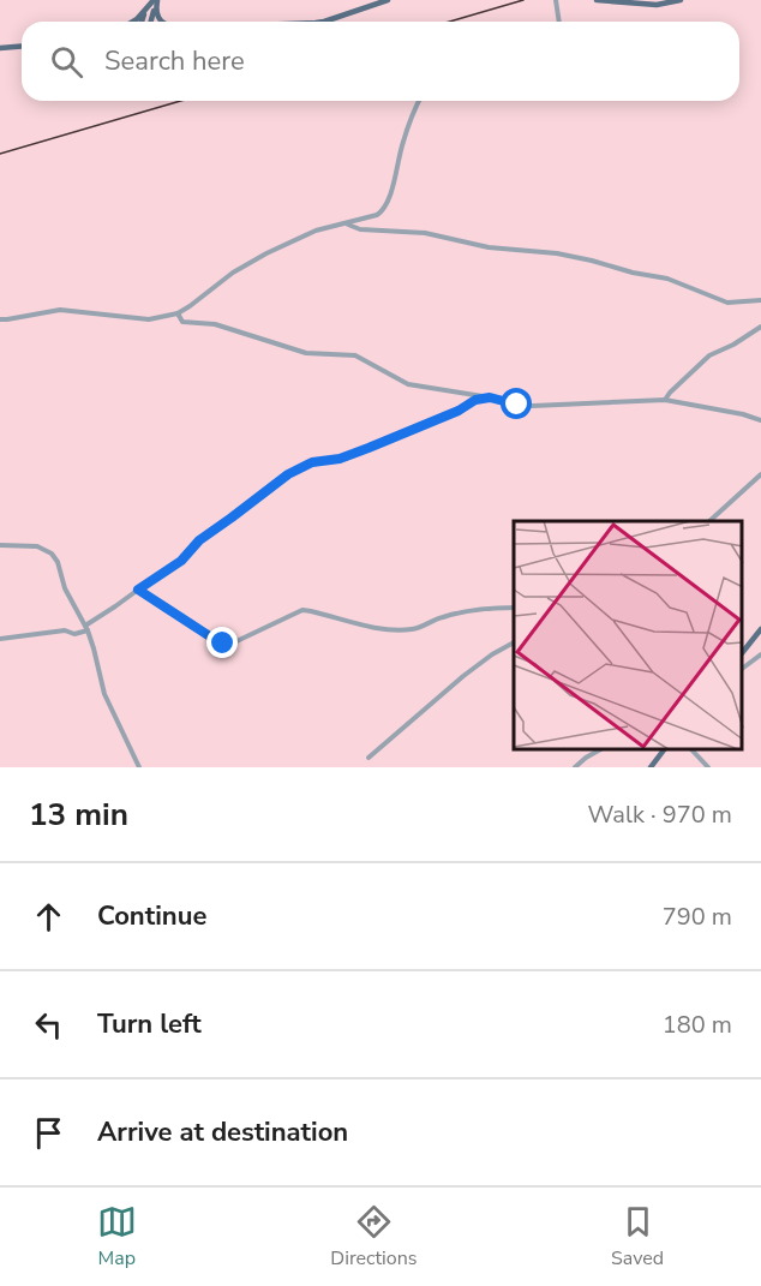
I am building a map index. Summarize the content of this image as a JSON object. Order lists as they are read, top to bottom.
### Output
{
  "page": {
    "search": "Search here",
    "heading": ["13 min", "Walk · 970 m"],
    "list": [
      ["Continue", "790 m"],
      ["Turn left", "180 m"],
      "Arrive at destination"
    ],
    "nav": ["Map", "Directions", "Saved"]
  }
}
